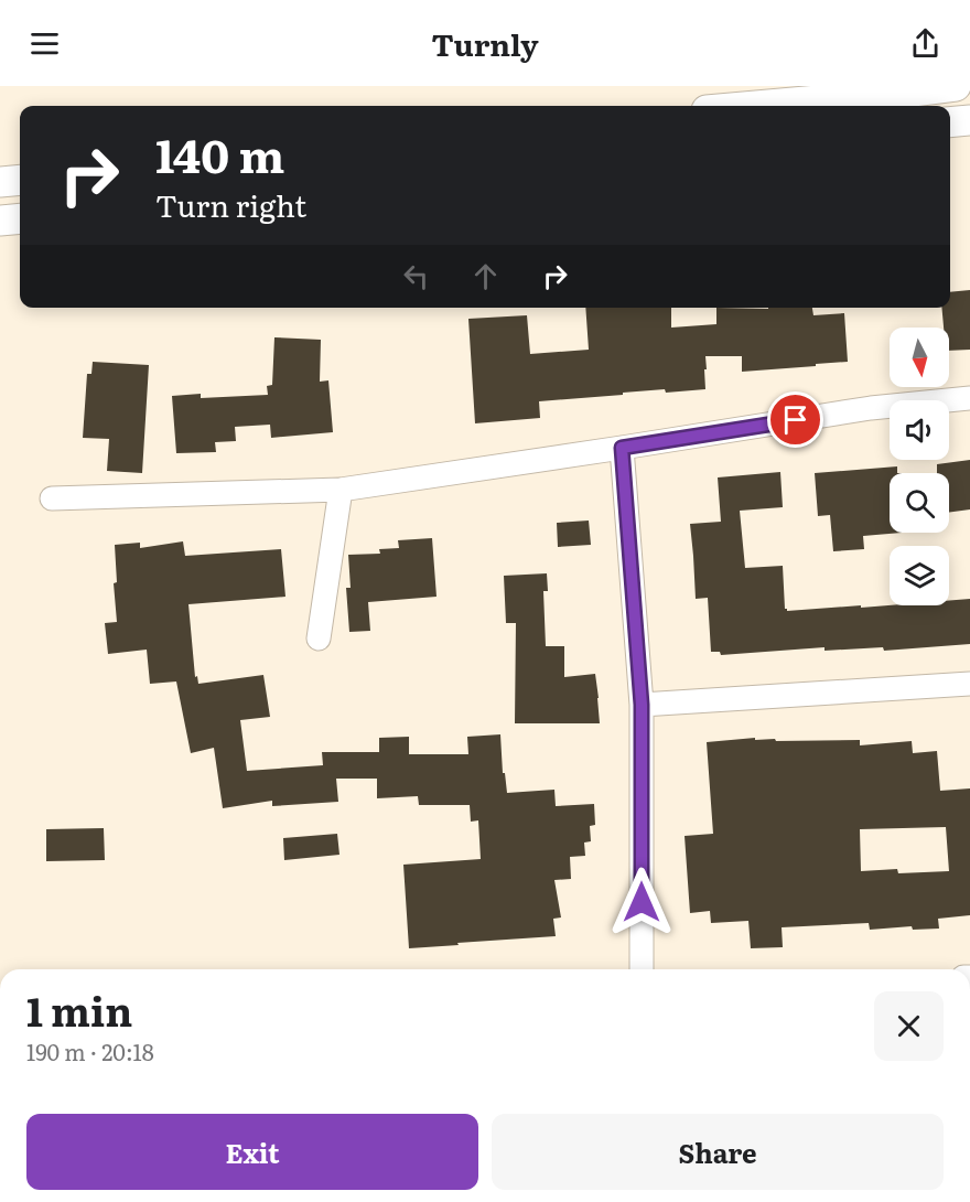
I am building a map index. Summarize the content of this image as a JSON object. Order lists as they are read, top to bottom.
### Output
{
  "north": "bottom",
  "page": {
    "header": "Turnly",
    "turn": ["140 m", "Turn right"],
    "heading": ["1 min", "190 m · 20:18"],
    "buttons": ["Exit", "Share"]
  }
}
